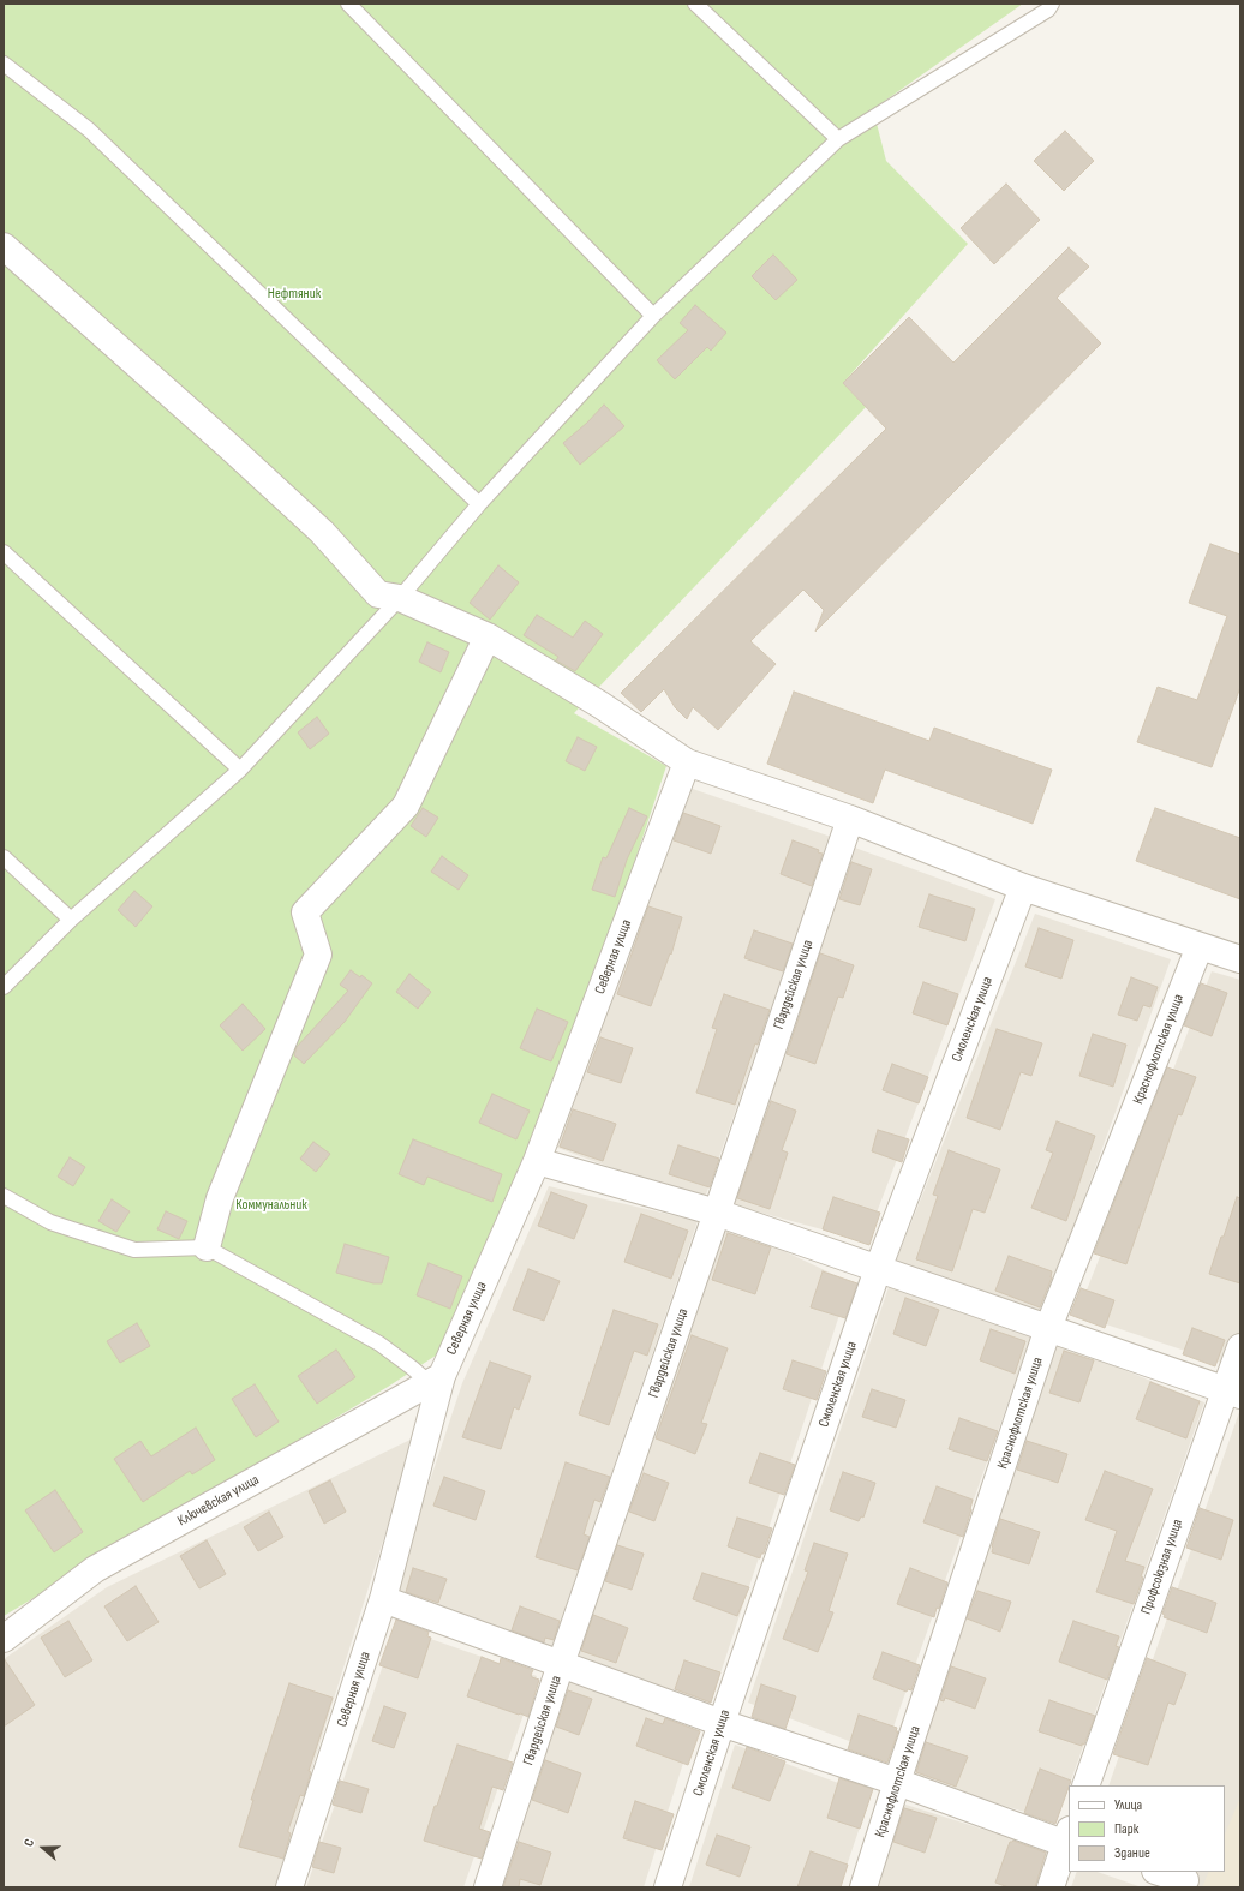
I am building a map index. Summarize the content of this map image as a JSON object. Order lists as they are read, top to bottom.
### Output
{
  "streets": {
    "street": [
      "Северная улица",
      "Гвардейская улица",
      "Смоленская улица",
      "Краснофлотская улица",
      "Ключевская улица",
      "Профсоюзная улица"
    ]
  },
  "crossings": [
    ["Северная улица", "Ключевская улица"]
  ],
  "parks": ["Нефтяник", "Коммунальник"],
  "legend": ["Улица", "Парк", "Здание"],
  "north": "left"
}
